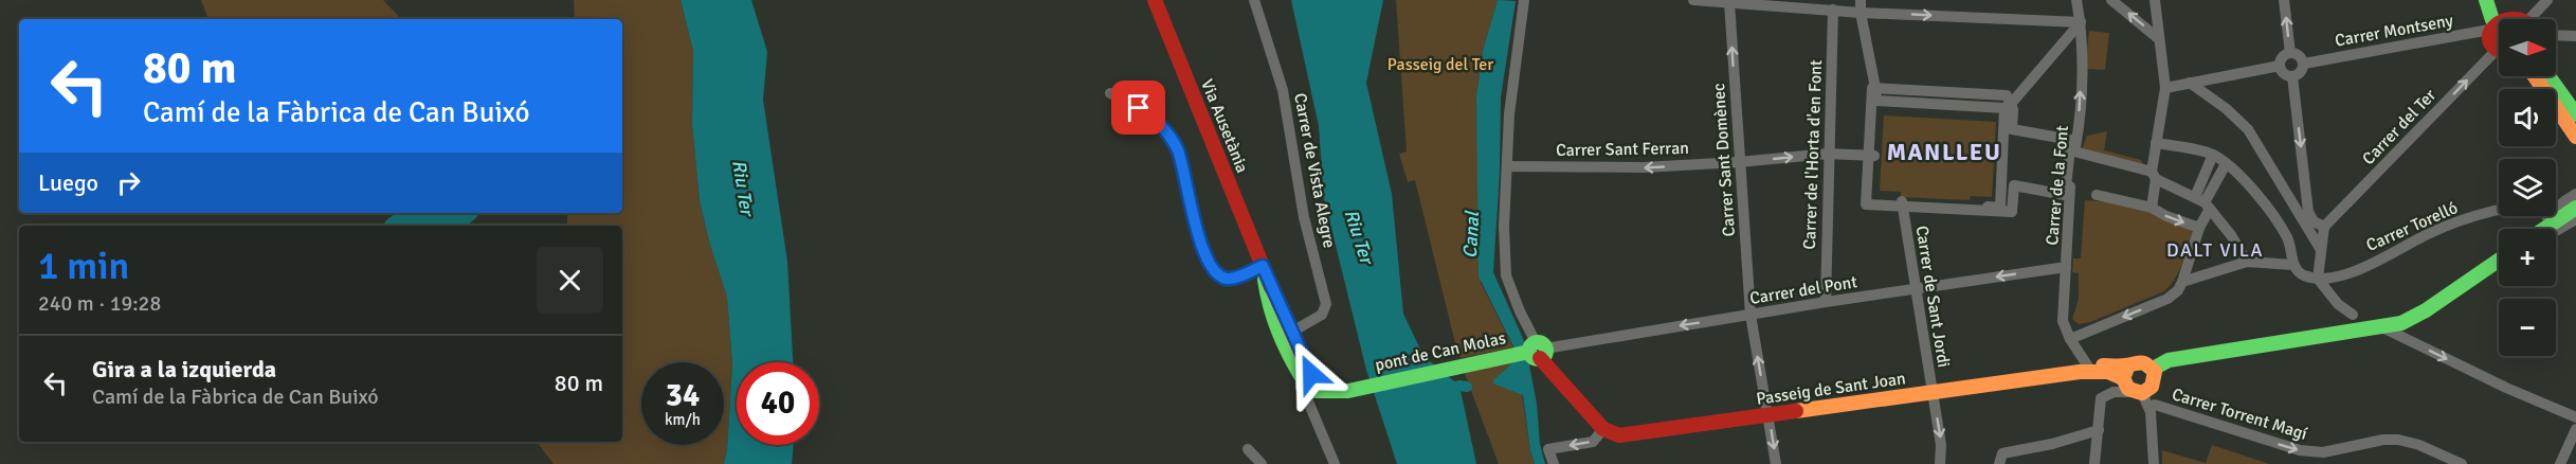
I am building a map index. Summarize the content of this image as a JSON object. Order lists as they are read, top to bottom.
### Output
{
  "streets": {
    "street": [
      "Carrer Montseny",
      "Via Ausetània",
      "Carrer del Ter",
      "Carrer Sant Ferran",
      "Carrer de l'Horta d'en Font",
      "Carrer Sant Domènec",
      "Carrer de Vista Alegre",
      "Carrer de la Font",
      "Carrer Torelló",
      "Carrer del Pont",
      "Carrer de Sant Jordi",
      "pont de Can Molas",
      "Passeig de Sant Joan",
      "Carrer Torrent Magí"
    ]
  },
  "crossings": [
    ["Via Ausetània", "Carrer de Vista Alegre"],
    ["Via Ausetània", "pont de Can Molas"],
    ["Carrer Sant Ferran", "Carrer de l'Horta d'en Font"],
    ["Carrer Sant Ferran", "Carrer Sant Domènec"],
    ["Carrer de l'Horta d'en Font", "Carrer del Pont"],
    ["Carrer Sant Domènec", "Carrer del Pont"],
    ["Carrer Sant Domènec", "Passeig de Sant Joan"],
    ["Carrer de la Font", "Carrer del Pont"],
    ["Carrer de la Font", "Passeig de Sant Joan"],
    ["Carrer del Pont", "Carrer de Sant Jordi"],
    ["Carrer del Pont", "pont de Can Molas"],
    ["Carrer de Sant Jordi", "Passeig de Sant Joan"]
  ],
  "one_way": ["Carrer del Ter", "Carrer del Pont"],
  "districts": ["MANLLEU", "DALT VILA"],
  "water": ["Riu Ter", "Canal"],
  "parks": ["Passeig del Ter"],
  "north": "right",
  "page": {
    "map_buttons": ["+", "−"],
    "turn": ["80 m", "Camí de la Fàbrica de Can Buixó"],
    "then": "Luego",
    "heading": ["1 min", "240 m · 19:28"],
    "list": [
      {
        "name": "Gira a la izquierda",
        "note": "Camí de la Fàbrica de Can Buixó",
        "value": "80 m"
      }
    ],
    "speed": "34 km/h",
    "limit": "40"
  }
}
